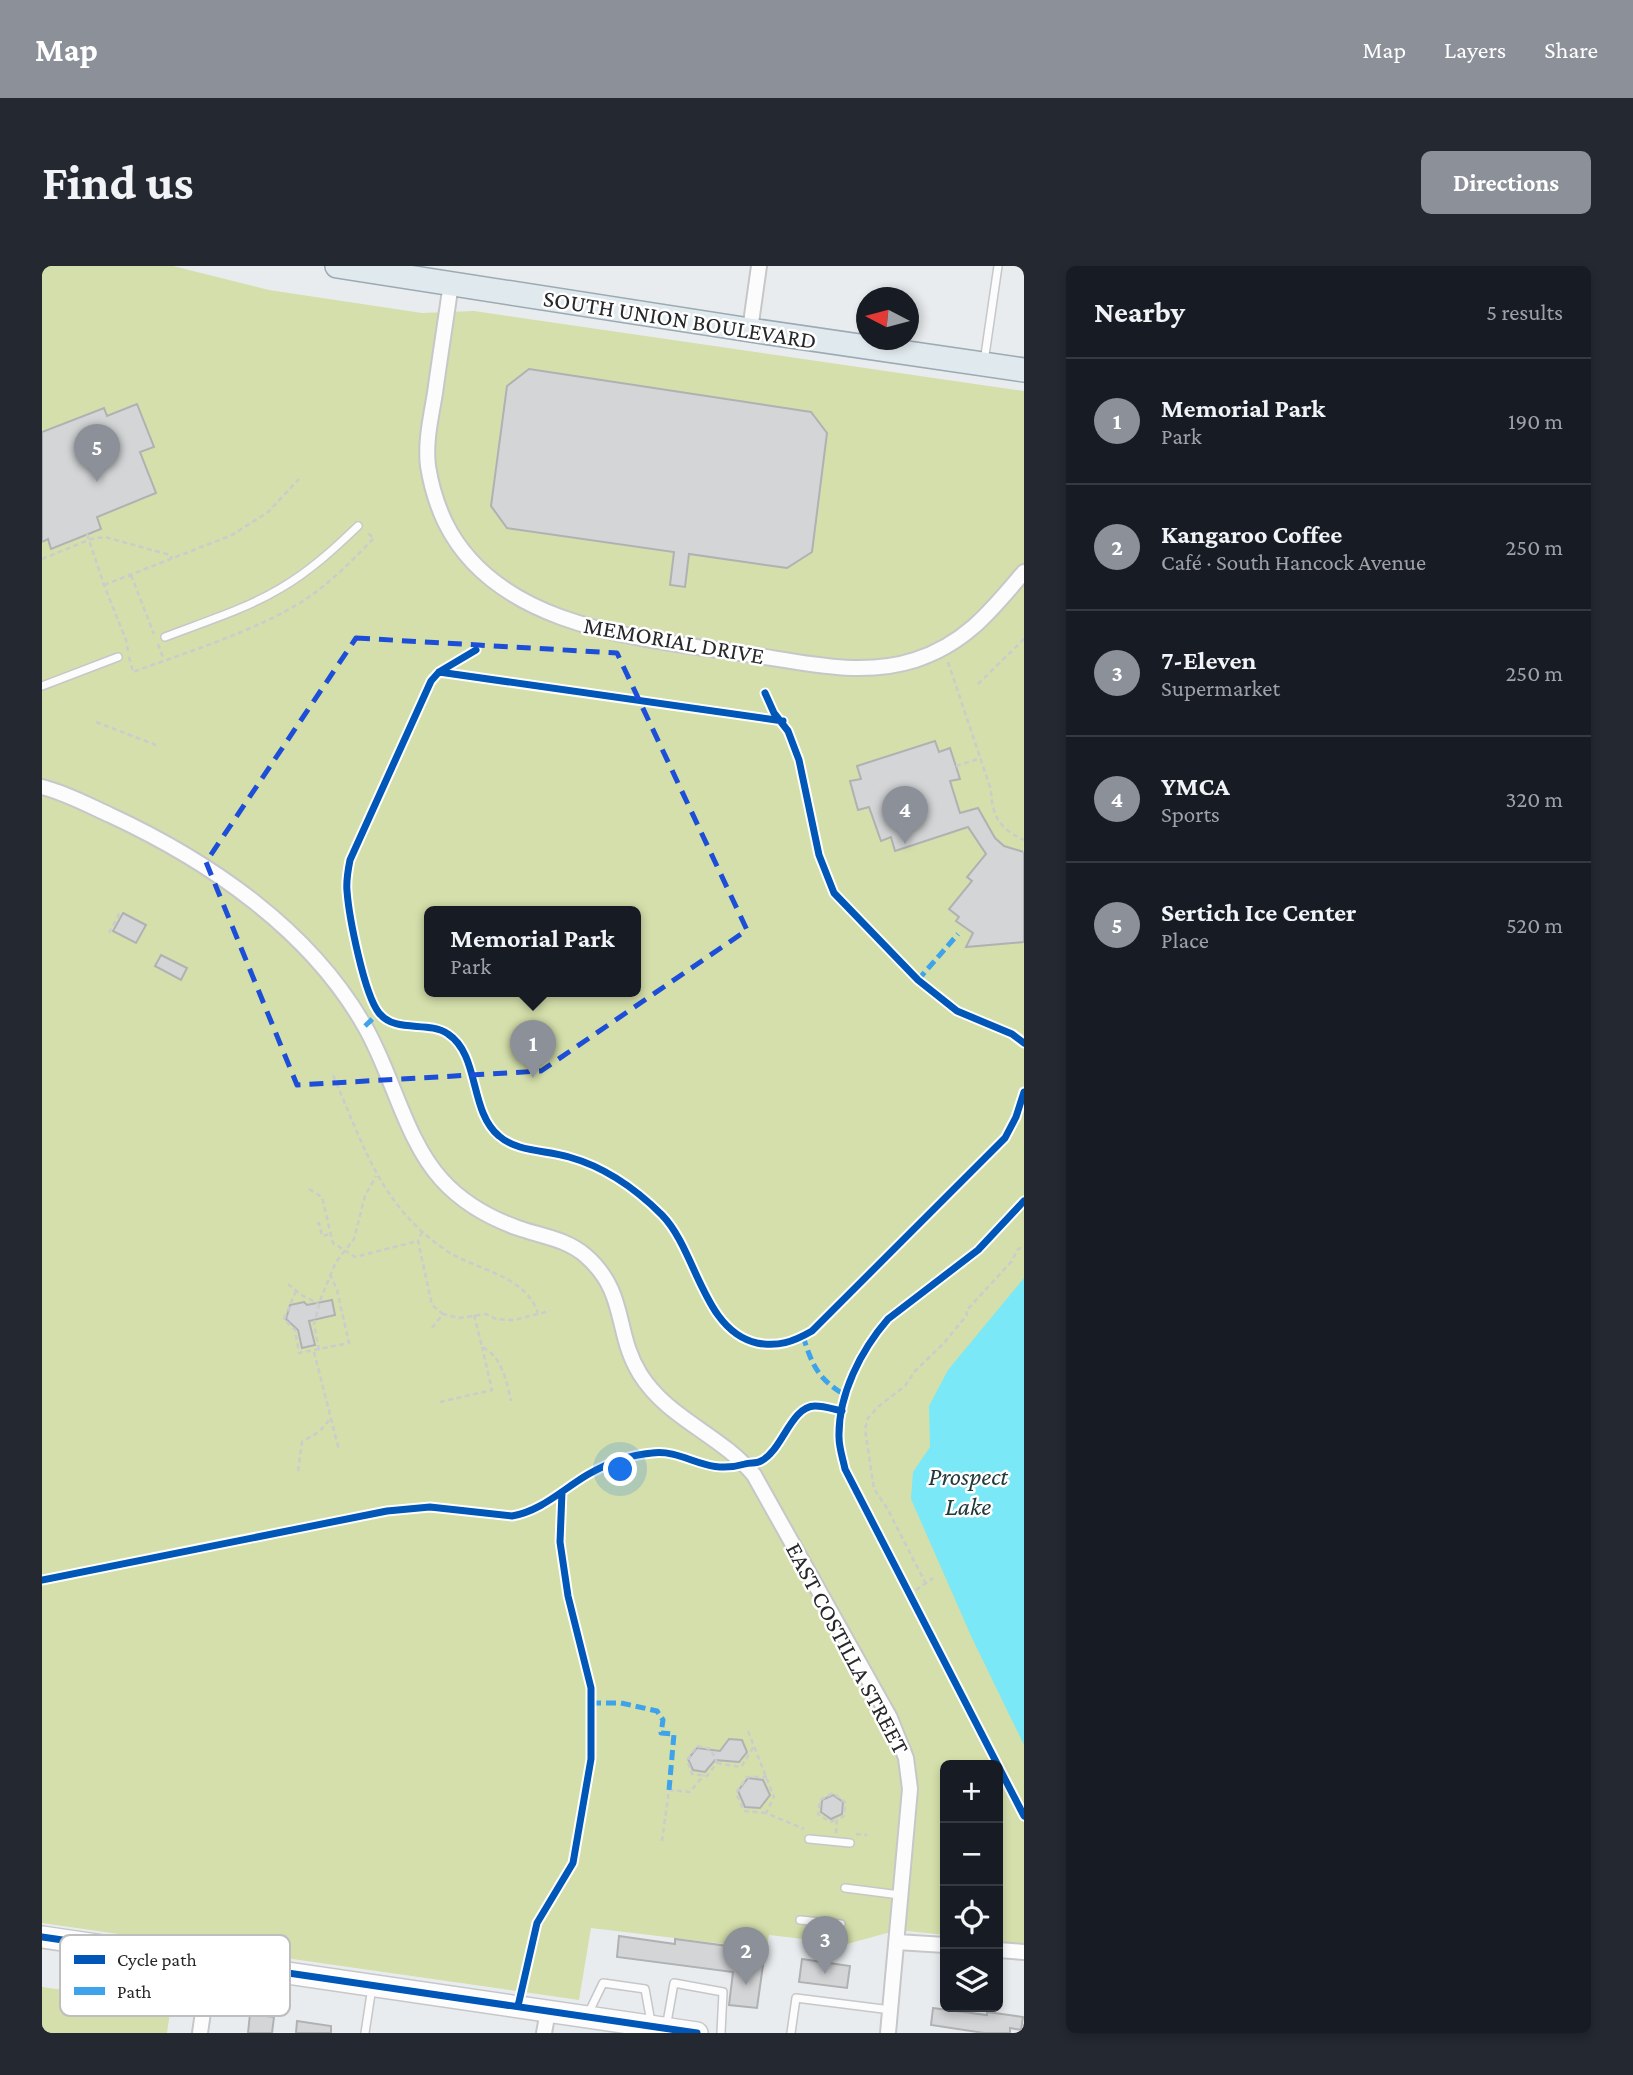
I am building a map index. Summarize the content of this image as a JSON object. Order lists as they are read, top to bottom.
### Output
{
  "streets": {
    "main road": ["SOUTH UNION BOULEVARD"],
    "street": ["MEMORIAL DRIVE", "EAST COSTILLA STREET"]
  },
  "crossings": [
    ["SOUTH UNION BOULEVARD", "MEMORIAL DRIVE"]
  ],
  "water": ["Prospect Lake"],
  "legend": ["Cycle path", "Path"],
  "north": "left",
  "page": {
    "header": "Map",
    "nav": ["Map", "Layers", "Share"],
    "buttons": "Directions",
    "title": "Find us",
    "heading": ["Nearby", "5 results"],
    "list": [
      {
        "mark": "1",
        "name": "Memorial Park",
        "note": "Park",
        "value": "190 m"
      },
      {
        "mark": "2",
        "name": "Kangaroo Coffee",
        "note": "Café · South Hancock Avenue",
        "value": "250 m"
      },
      {
        "mark": "3",
        "name": "7-Eleven",
        "note": "Supermarket",
        "value": "250 m"
      },
      {
        "mark": "4",
        "name": "YMCA",
        "note": "Sports",
        "value": "320 m"
      },
      {
        "mark": "5",
        "name": "Sertich Ice Center",
        "note": "Place",
        "value": "520 m"
      }
    ],
    "pins": [
      "5",
      "4",
      "1",
      "3",
      "2"
    ],
    "popup": ["Memorial Park", "Park"],
    "map_buttons": ["+", "−"]
  }
}
